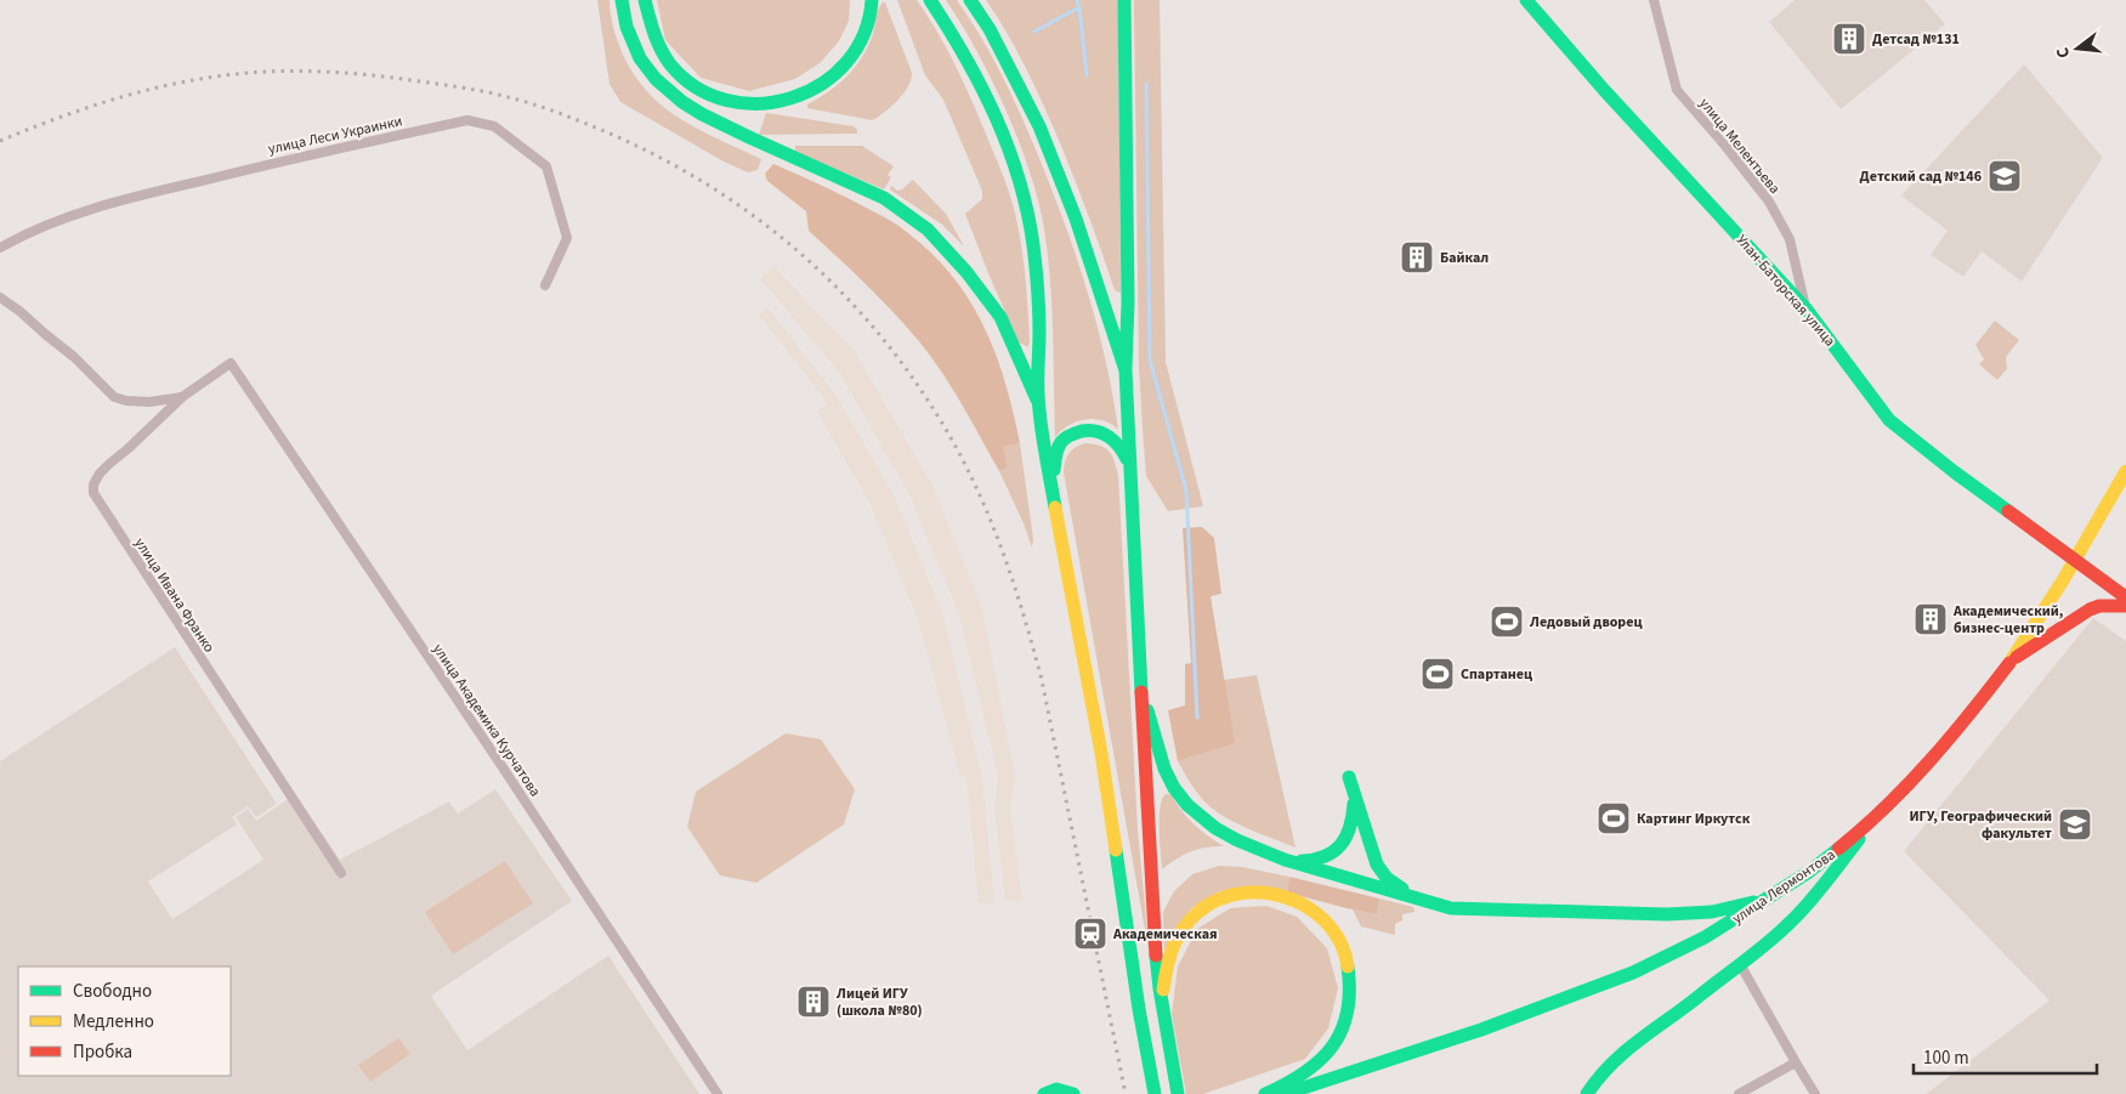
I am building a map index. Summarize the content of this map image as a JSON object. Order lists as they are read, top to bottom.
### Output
{
  "streets": {
    "main road": ["Улан-Баторская улица", "улица Лермонтова"],
    "street": [
      "улица Леси Украинки",
      "улица Мелентьева",
      "улица Ивана Франко",
      "улица Академика Курчатова"
    ]
  },
  "crossings": [
    ["улица Мелентьева", "Улан-Баторская улица"],
    ["Улан-Баторская улица", "улица Лермонтова"],
    ["улица Ивана Франко", "улица Академика Курчатова"]
  ],
  "places": {
    "building": [
      "Детсад №131",
      "Байкал",
      "Академический, бизнес-центр",
      "Лицей ИГУ (школа №80)"
    ],
    "school or university": ["Детский сад №146", "ИГУ, Географический факультет"],
    "sports": ["Ледовый дворец", "Спартанец", "Картинг Иркутск"],
    "station": ["Академическая"]
  },
  "legend": ["Свободно", "Медленно", "Пробка"],
  "scale_bar": "100 m",
  "north": "left"
}
